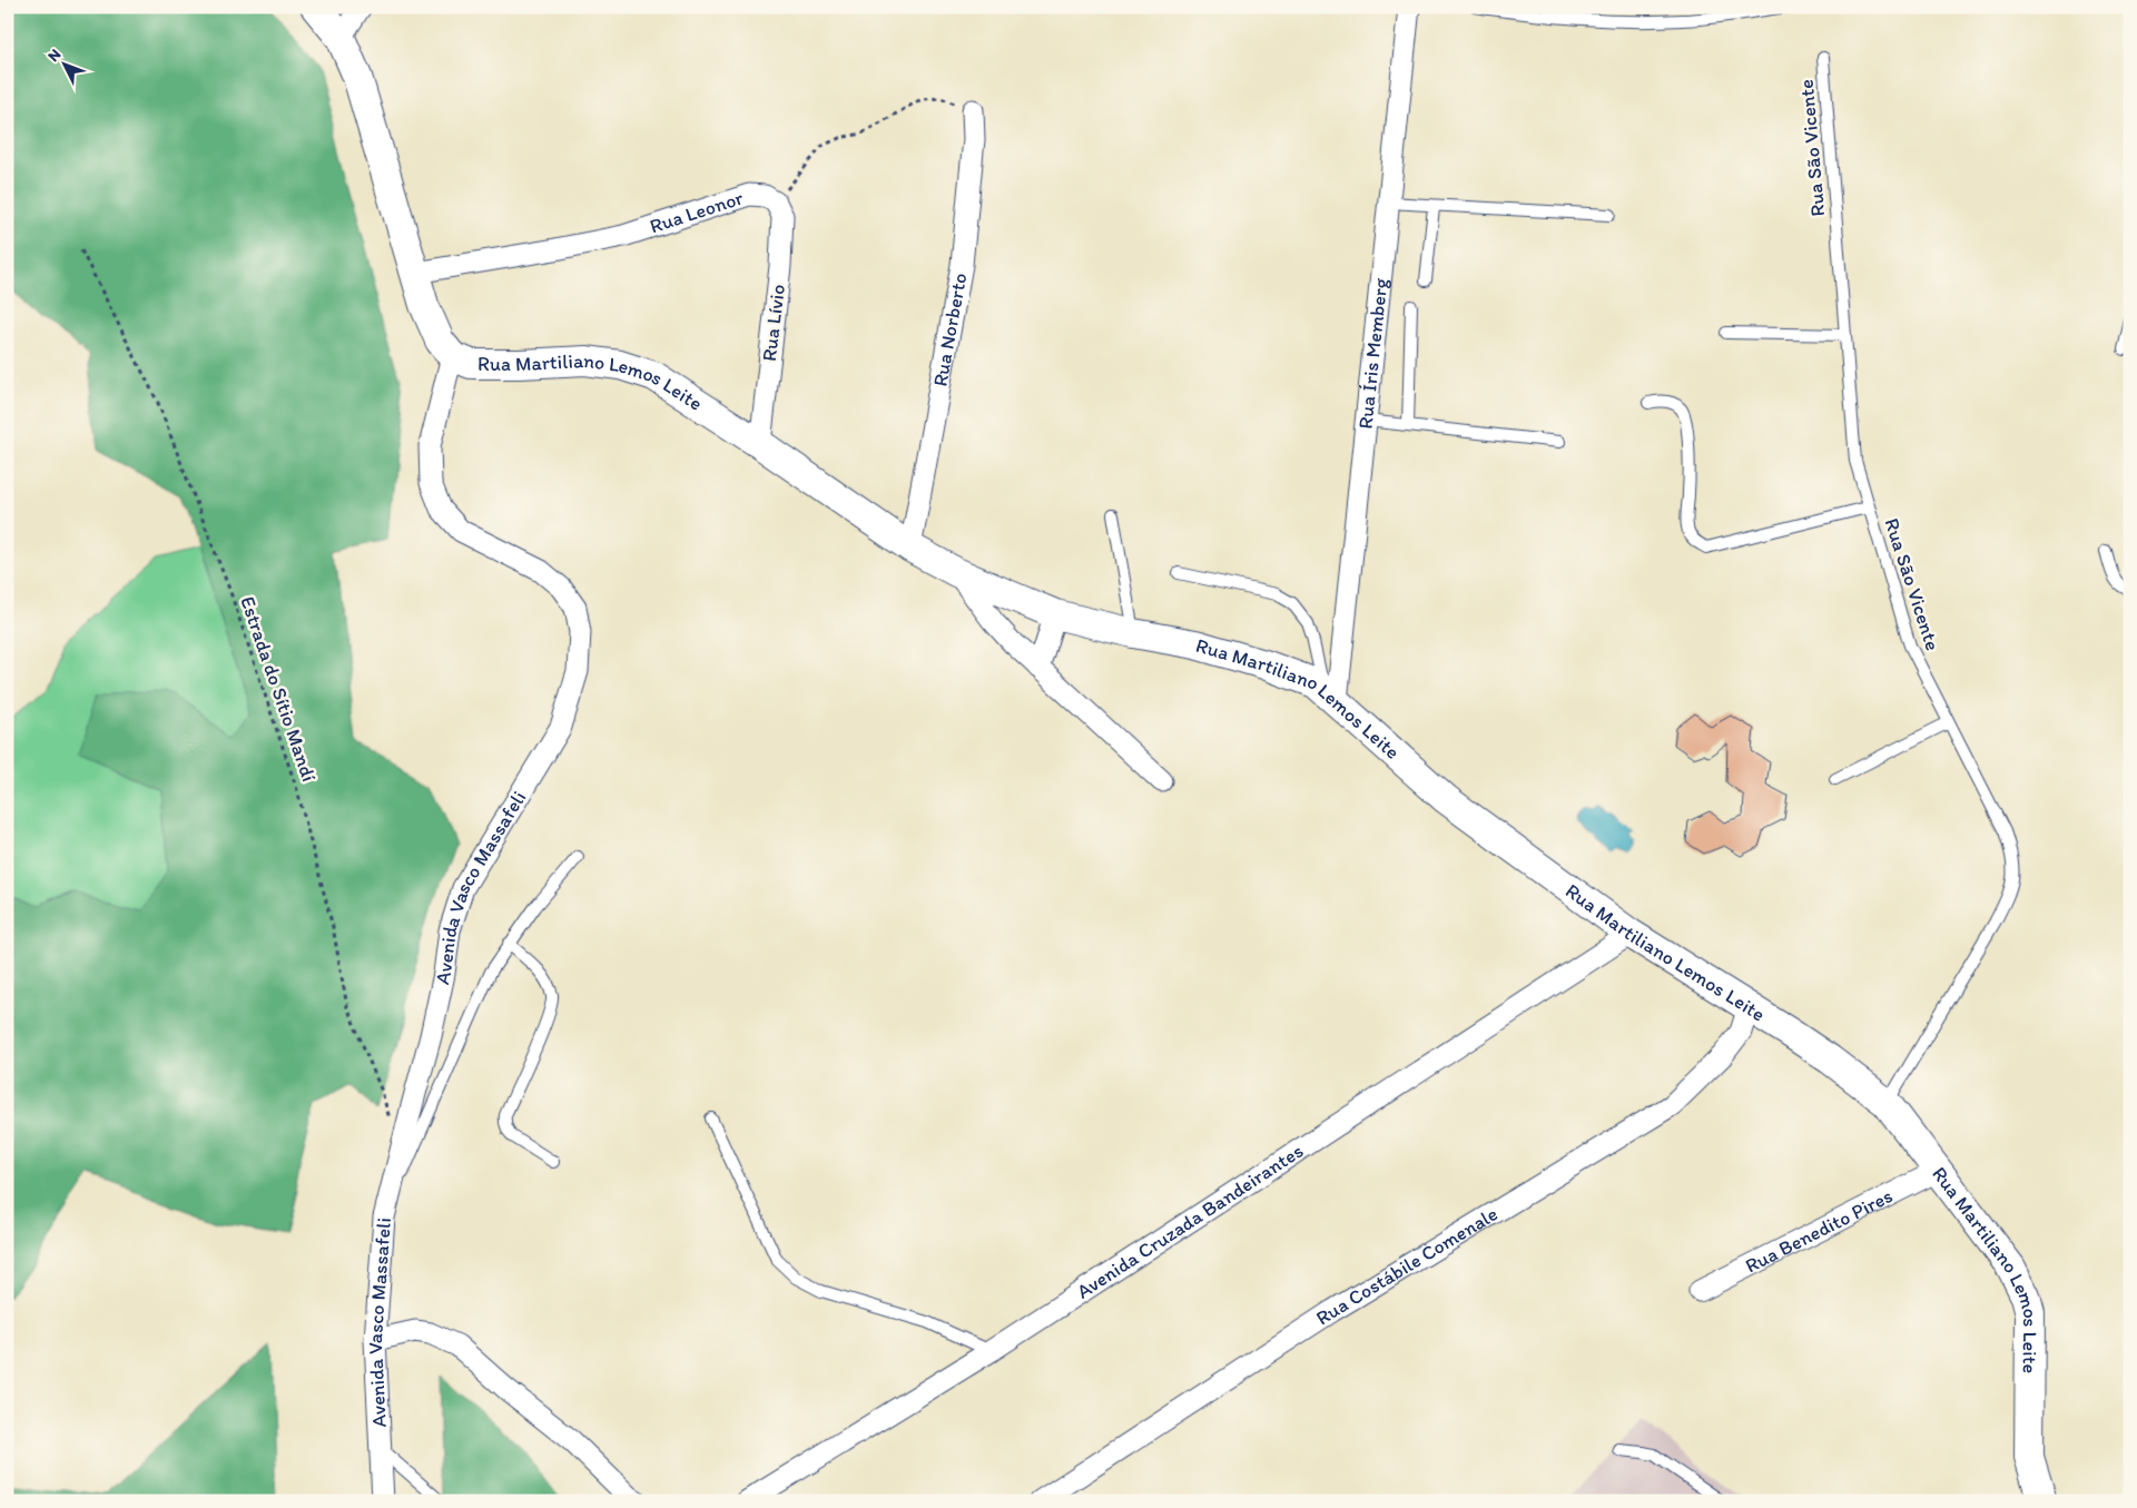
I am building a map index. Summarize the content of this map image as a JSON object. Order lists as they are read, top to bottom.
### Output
{
  "streets": {
    "street": [
      "Rua Leonor",
      "Rua Lívio",
      "Rua Norberto",
      "Rua Íris Memberg",
      "Rua Martiliano Lemos Leite",
      "Avenida Vasco Massafeli",
      "Avenida Cruzada Bandeirantes",
      "Rua Benedito Pires",
      "Rua Costábile Comenale"
    ],
    "lane": ["Rua São Vicente"],
    "path": ["Estrada do Sítio Mandí"]
  },
  "crossings": [
    ["Rua São Vicente", "Rua Martiliano Lemos Leite"],
    ["Rua Leonor", "Rua Lívio"],
    ["Rua Leonor", "Rua Martiliano Lemos Leite"],
    ["Rua Lívio", "Rua Martiliano Lemos Leite"],
    ["Rua Norberto", "Rua Martiliano Lemos Leite"],
    ["Rua Íris Memberg", "Rua Martiliano Lemos Leite"],
    ["Rua Martiliano Lemos Leite", "Avenida Vasco Massafeli"],
    ["Rua Martiliano Lemos Leite", "Avenida Cruzada Bandeirantes"],
    ["Rua Martiliano Lemos Leite", "Rua Benedito Pires"],
    ["Rua Martiliano Lemos Leite", "Rua Costábile Comenale"],
    ["Estrada do Sítio Mandí", "Avenida Vasco Massafeli"]
  ],
  "north": "top left"
}
